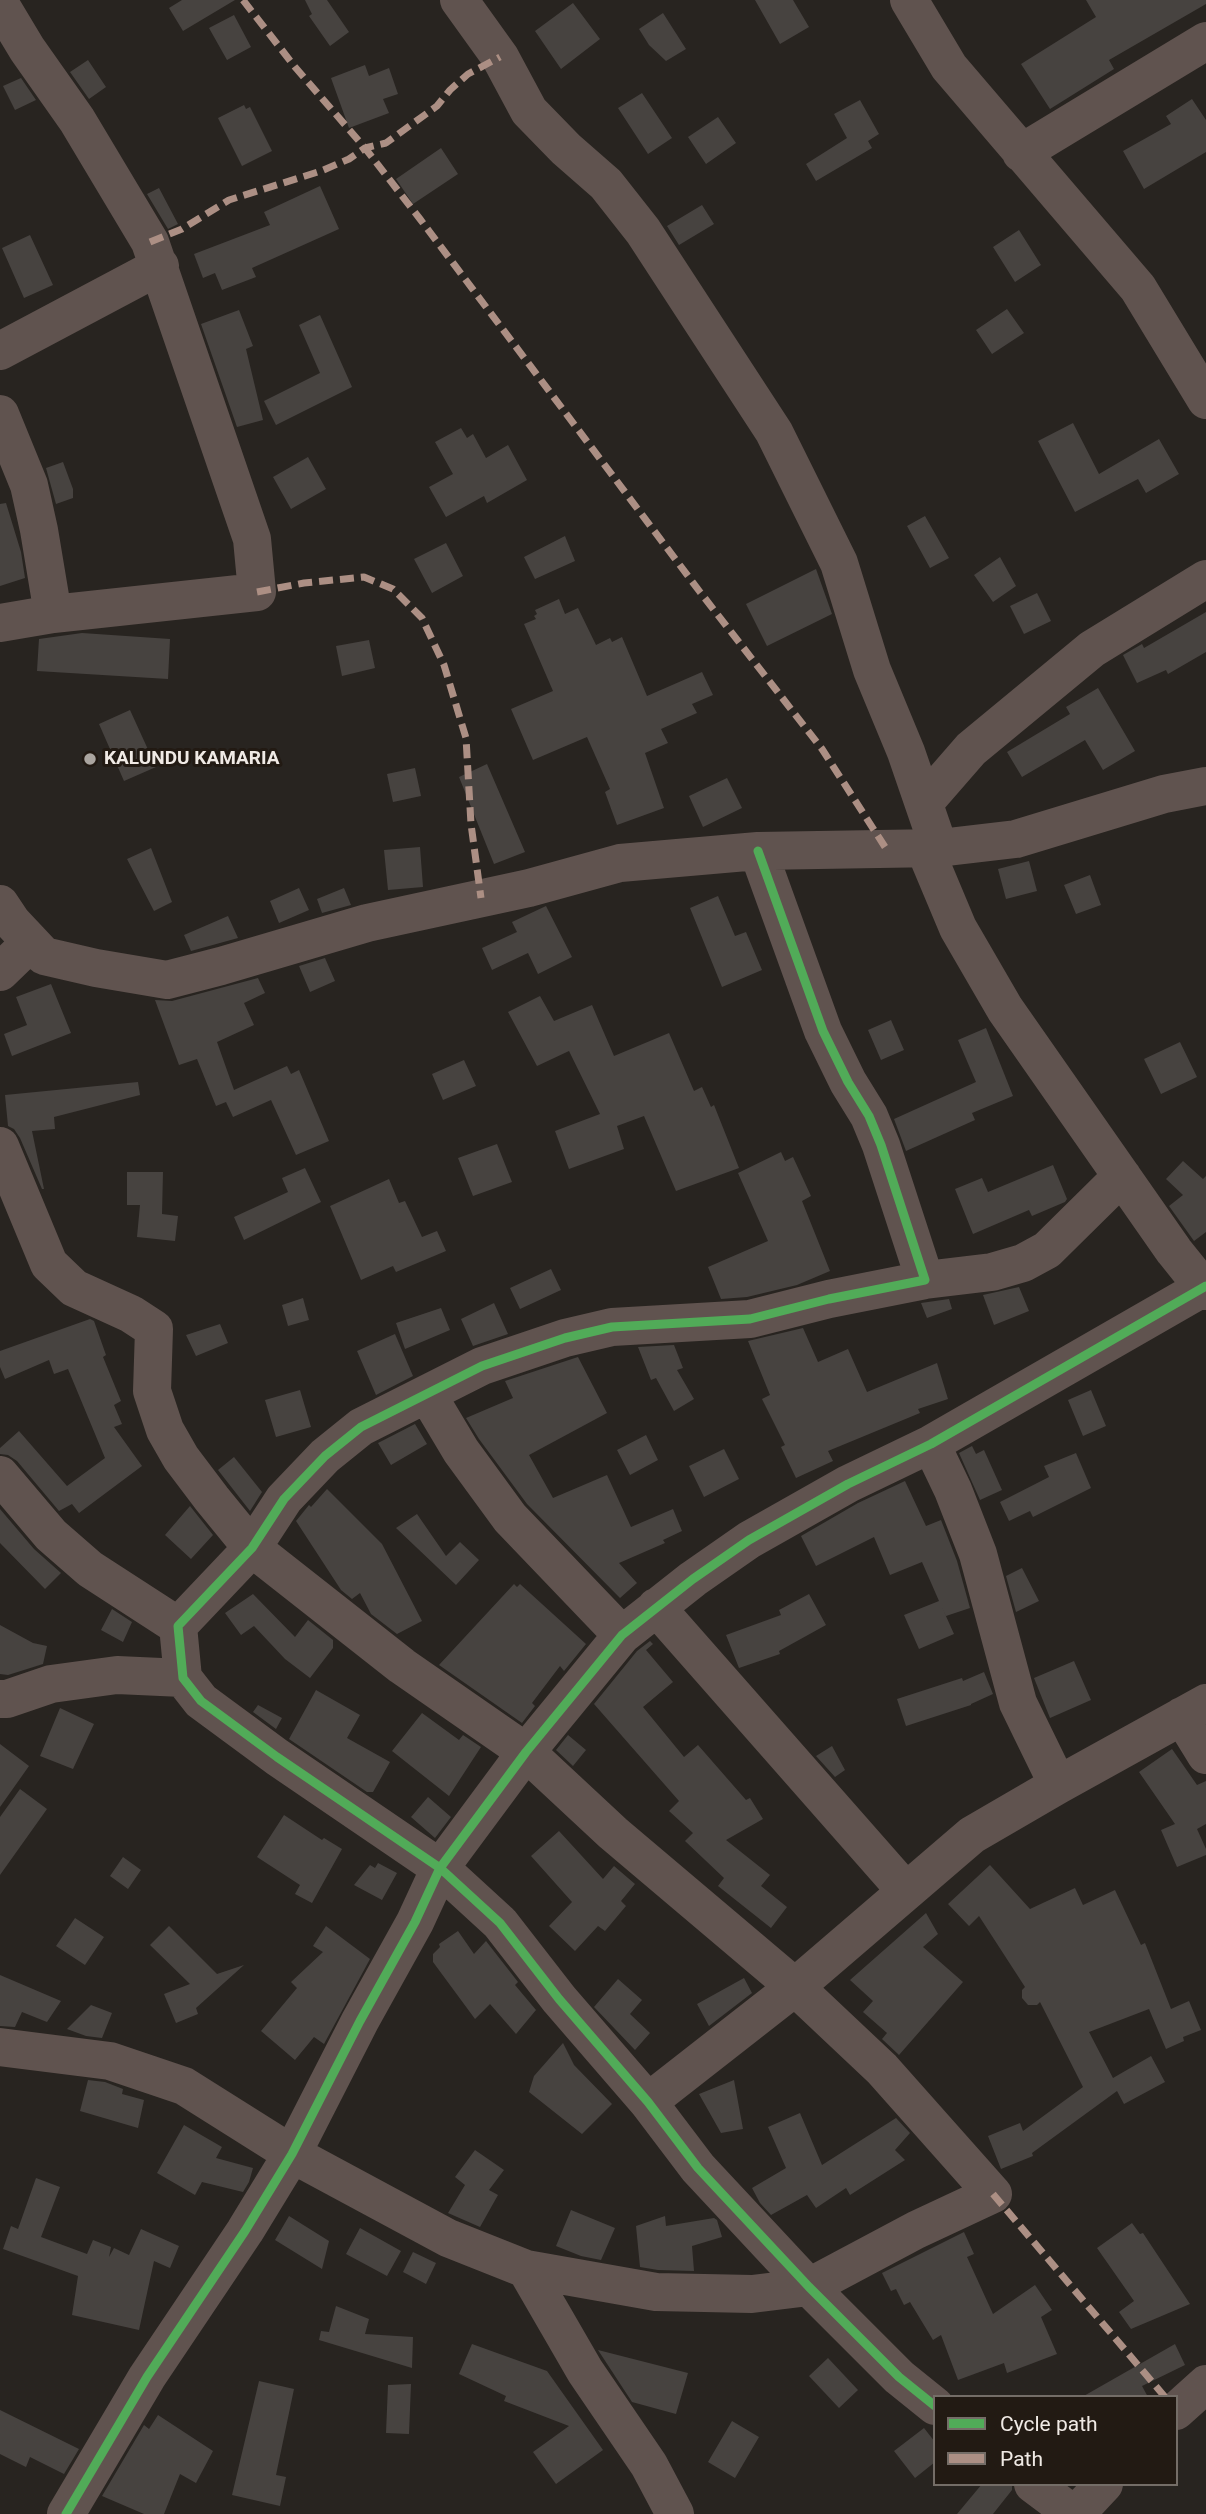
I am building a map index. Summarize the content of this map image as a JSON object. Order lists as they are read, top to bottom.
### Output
{
  "places": ["KALUNDU KAMARIA"],
  "legend": ["Cycle path", "Path"]
}
